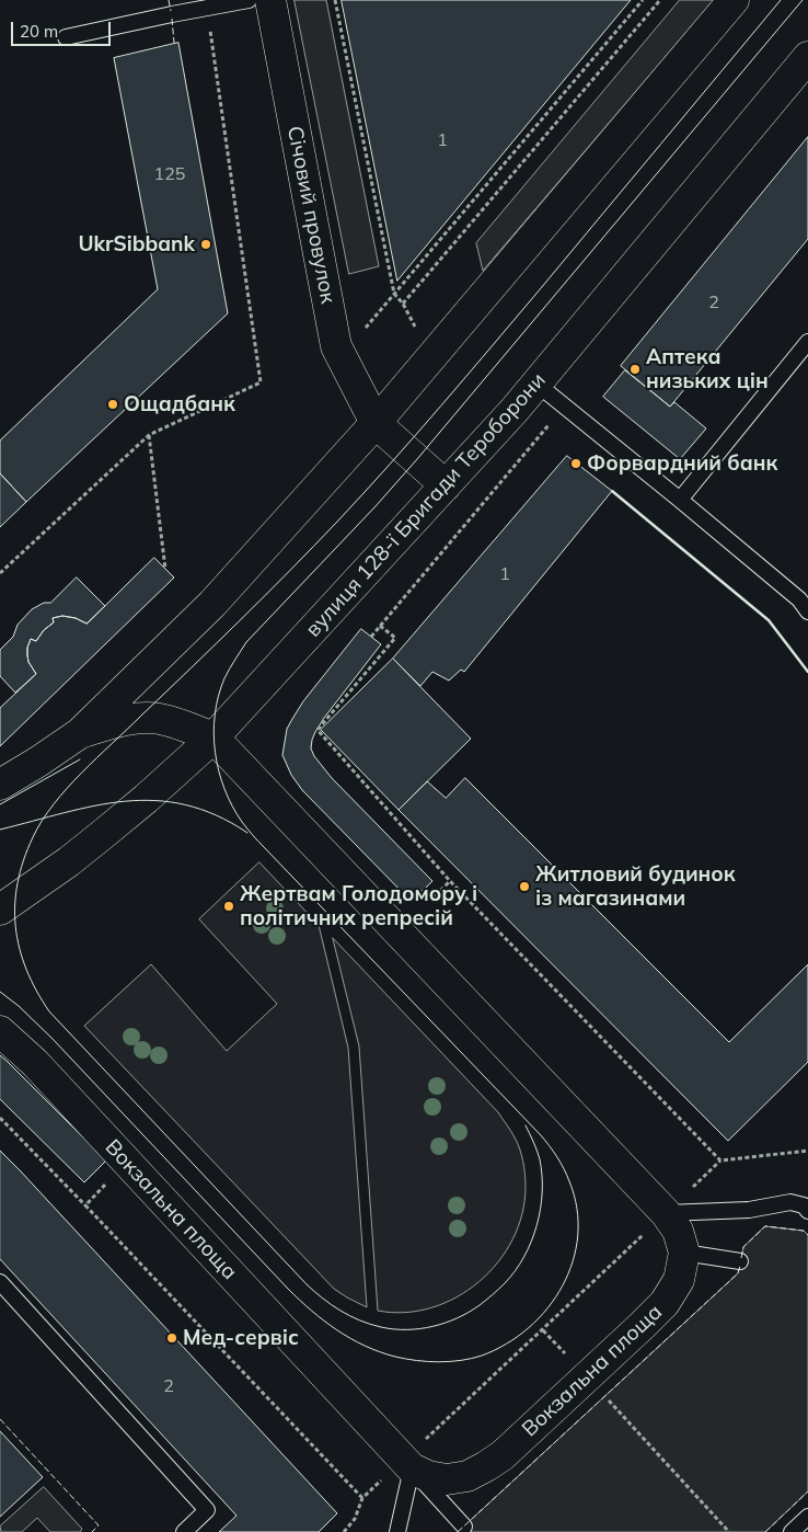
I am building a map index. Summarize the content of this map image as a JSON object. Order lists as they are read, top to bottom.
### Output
{
  "streets": {
    "main road": ["Січовий провулок", "вулиця 128-ї Бригади Тероборони", "Вокзальна площа"]
  },
  "places": [
    "UkrSibbank",
    "Аптека низьких цін",
    "Ощадбанк",
    "Форвардний банк",
    "Житловий будинок із магазинами",
    "Жертвам Голодомору і політичних репресій",
    "Мед-сервіс"
  ],
  "house_numbers": [
    "1",
    "125",
    "2",
    "1",
    "2"
  ],
  "scale_bar": "20 m"
}
